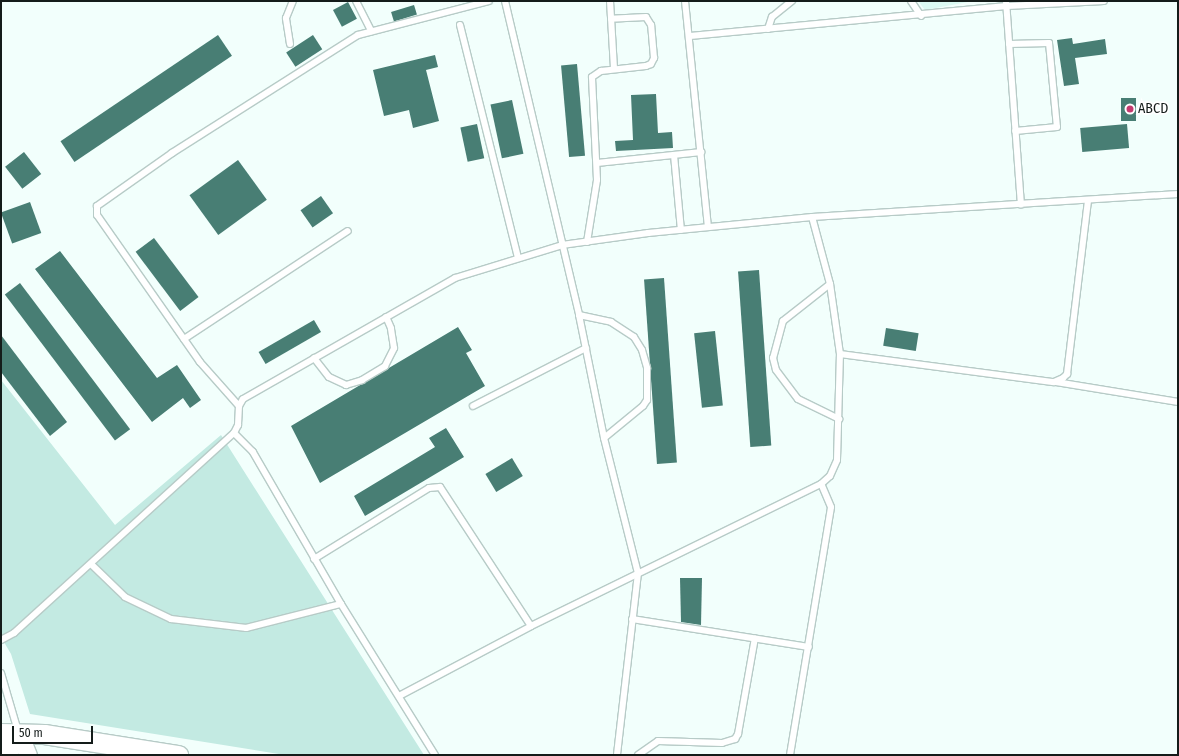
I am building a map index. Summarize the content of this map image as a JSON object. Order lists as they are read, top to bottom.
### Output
{
  "places": ["ABCD"],
  "scale_bar": "50 m"
}
